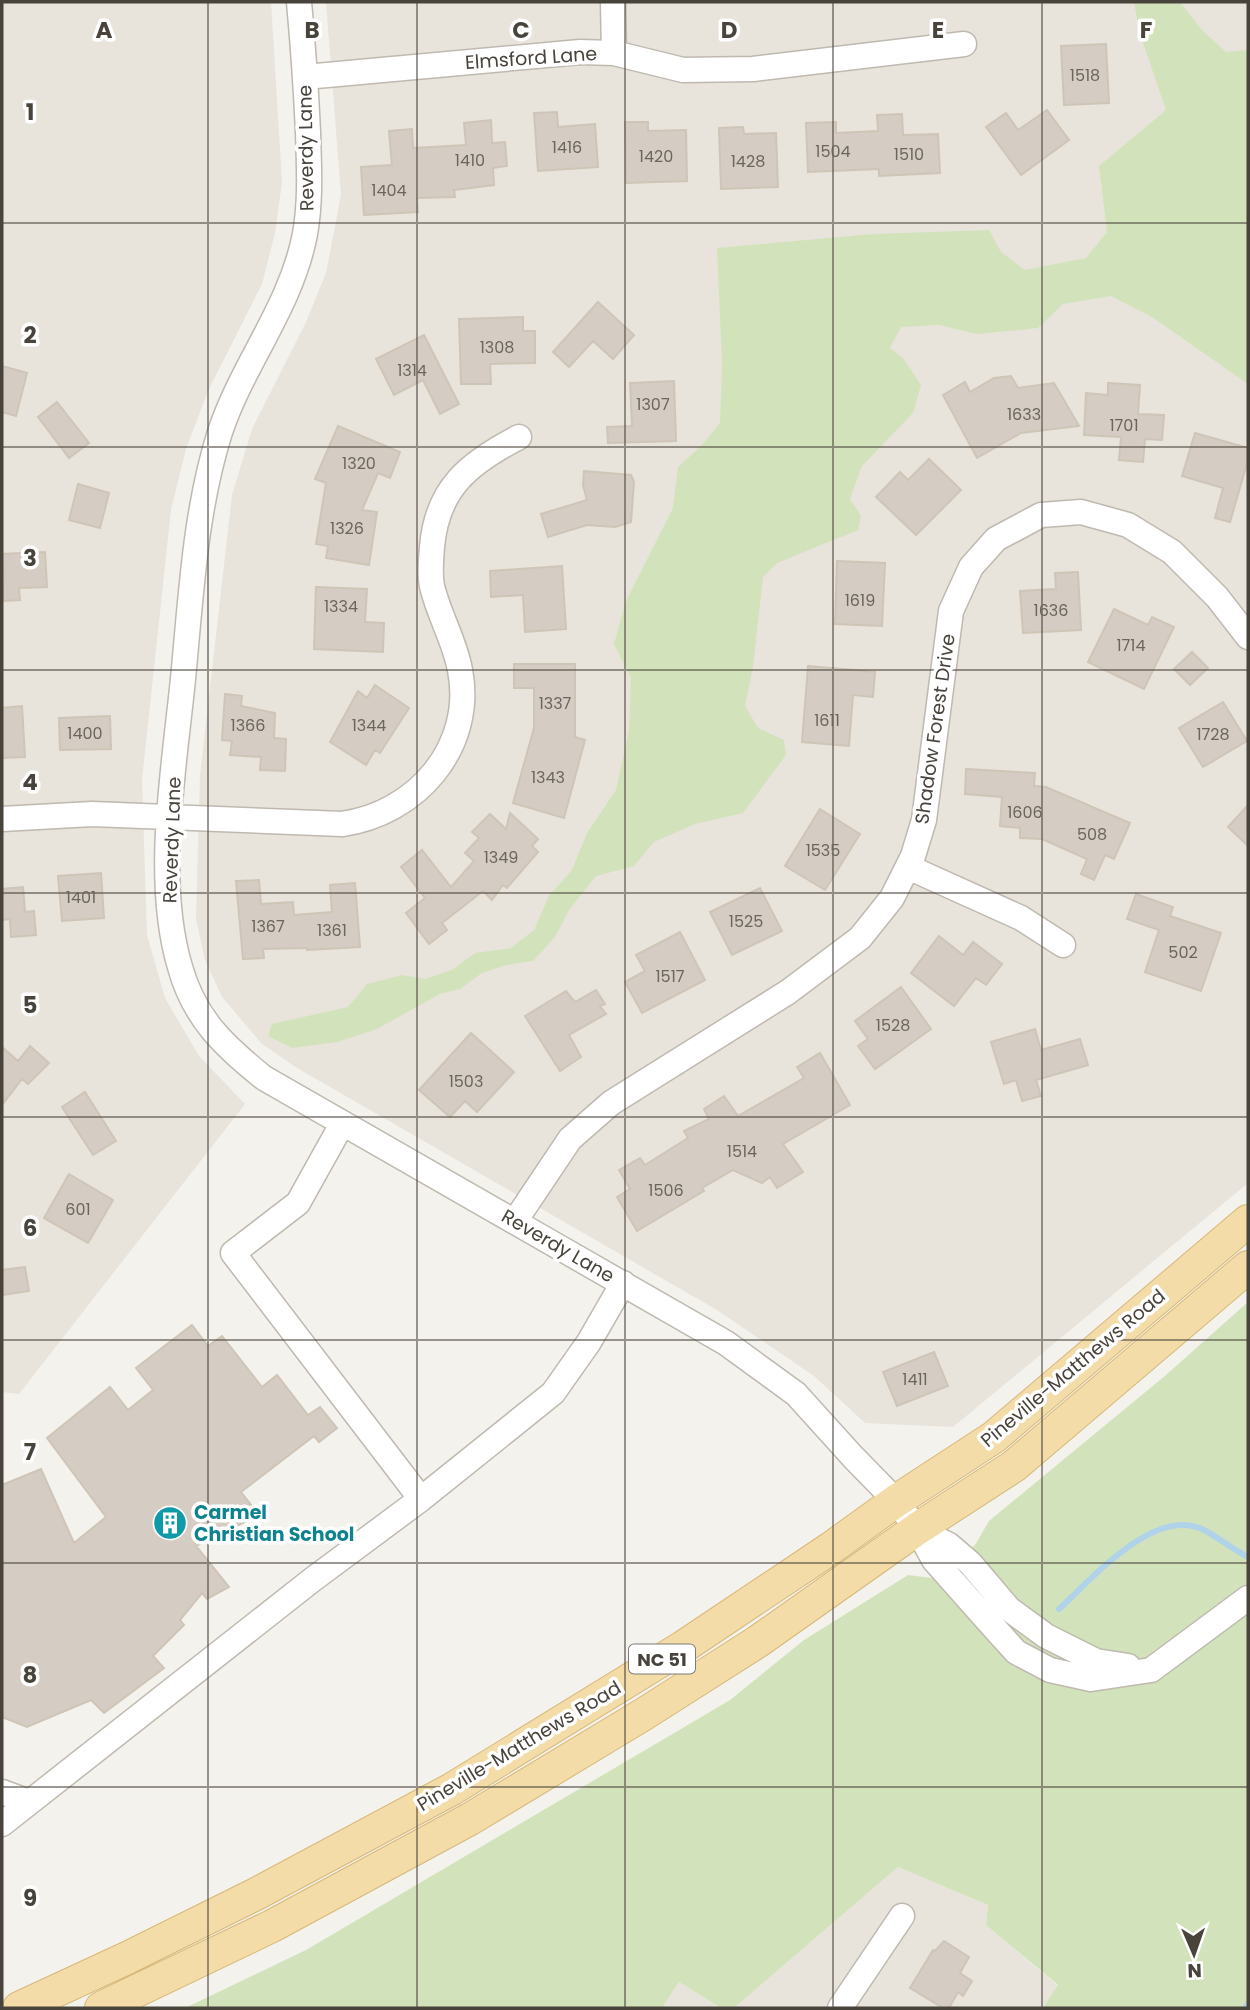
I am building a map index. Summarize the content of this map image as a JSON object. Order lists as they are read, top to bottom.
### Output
{
  "streets": {
    "main road": ["Pineville-Matthews Road", "NC 51"],
    "street": ["Elmsford Lane", "Reverdy Lane", "Shadow Forest Drive"]
  },
  "crossings": [
    ["Elmsford Lane", "Reverdy Lane"],
    ["Reverdy Lane", "Shadow Forest Drive"],
    ["Reverdy Lane", "Pineville-Matthews Road"]
  ],
  "places": {
    "building": ["Carmel Christian School"]
  },
  "house_numbers": [
    "1518",
    "1416",
    "1504",
    "1510",
    "1420",
    "1410",
    "1428",
    "1404",
    "1308",
    "1314",
    "1307",
    "1633",
    "1701",
    "1320",
    "1326",
    "1619",
    "1334",
    "1636",
    "1714",
    "1337",
    "1611",
    "1366",
    "1344",
    "1400",
    "1728",
    "1343",
    "1606",
    "508",
    "1535",
    "1349",
    "1401",
    "1525",
    "1367",
    "1361",
    "502",
    "1517",
    "1528",
    "1503",
    "1514",
    "1506",
    "601",
    "1411"
  ],
  "north": "bottom",
  "grid": {
    "columns": [
      "A",
      "B",
      "C",
      "D",
      "E",
      "F"
    ],
    "rows": [
      "1",
      "2",
      "3",
      "4",
      "5",
      "6",
      "7",
      "8",
      "9"
    ]
  }
}
